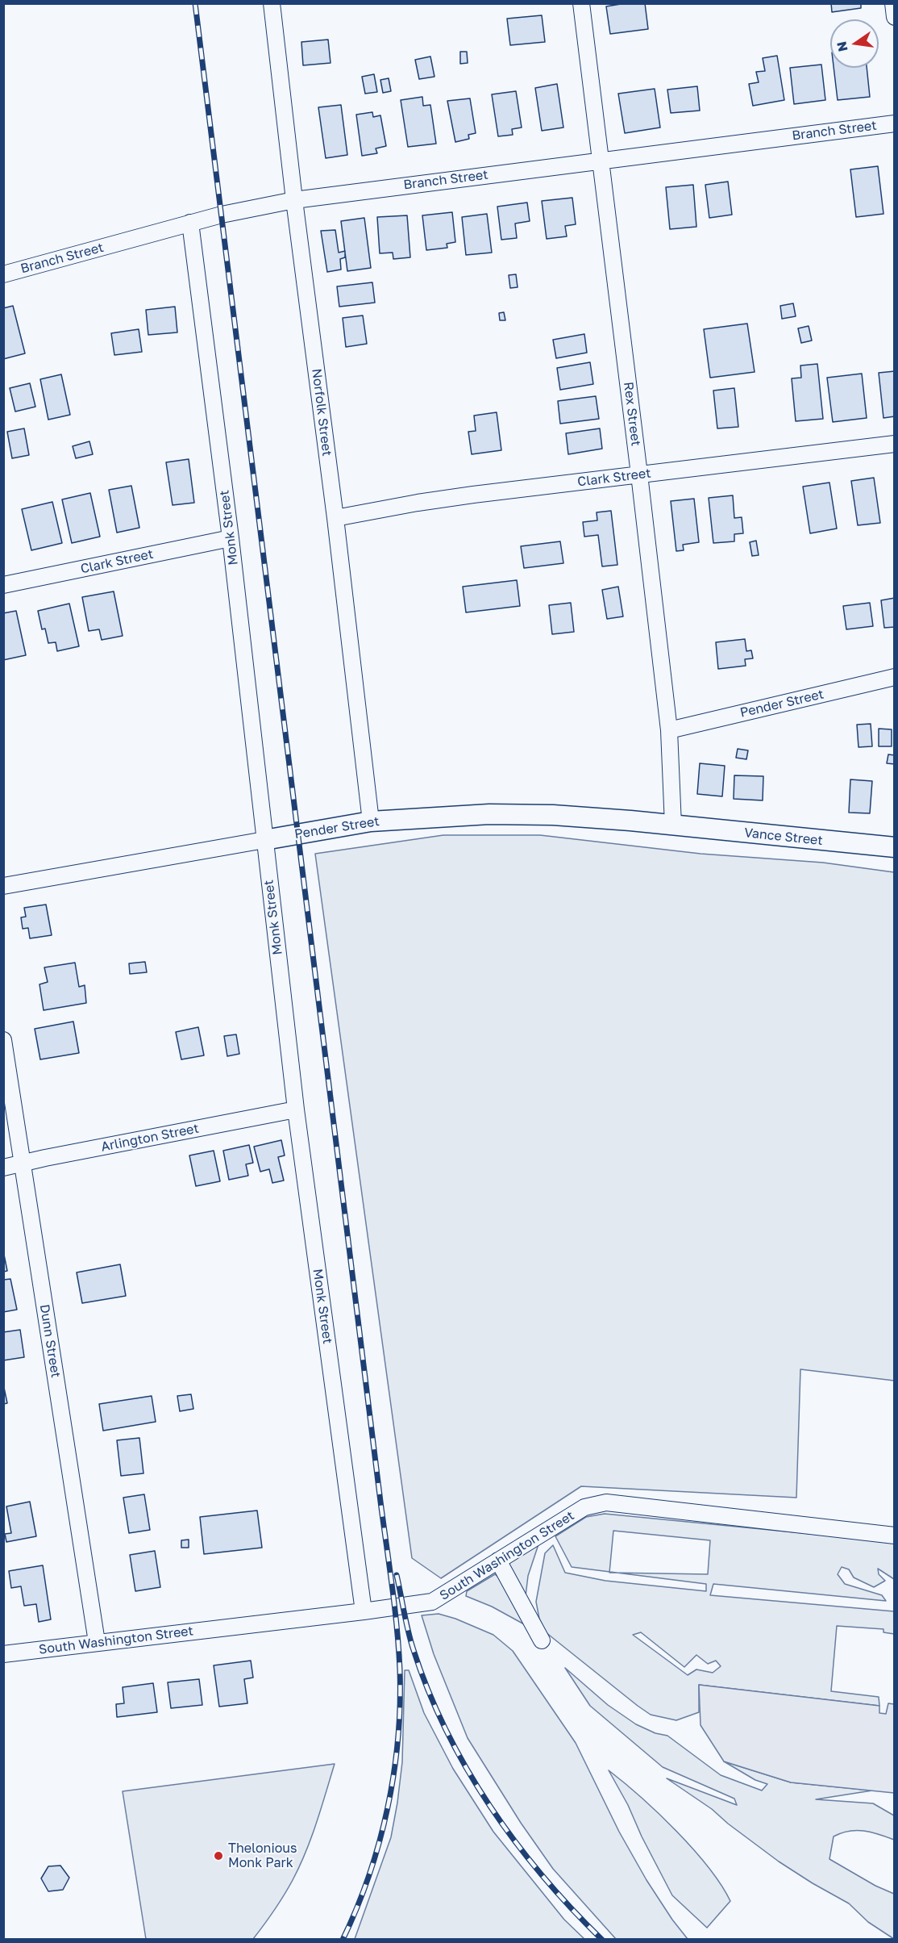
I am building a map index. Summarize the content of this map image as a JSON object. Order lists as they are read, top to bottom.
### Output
{
  "streets": {
    "street": [
      "Branch Street",
      "Norfolk Street",
      "Rex Street",
      "Clark Street",
      "Monk Street",
      "Pender Street",
      "Vance Street",
      "Arlington Street",
      "Dunn Street",
      "South Washington Street"
    ]
  },
  "crossings": [
    ["Branch Street", "Norfolk Street"],
    ["Branch Street", "Rex Street"],
    ["Branch Street", "Monk Street"],
    ["Norfolk Street", "Clark Street"],
    ["Norfolk Street", "Pender Street"],
    ["Rex Street", "Clark Street"],
    ["Rex Street", "Pender Street"],
    ["Rex Street", "Vance Street"],
    ["Clark Street", "Monk Street"],
    ["Monk Street", "Pender Street"],
    ["Monk Street", "Arlington Street"],
    ["Monk Street", "South Washington Street"],
    ["Pender Street", "Vance Street"],
    ["Arlington Street", "Dunn Street"],
    ["Dunn Street", "South Washington Street"]
  ],
  "places": ["Thelonious Monk Park"],
  "north": "left"
}
